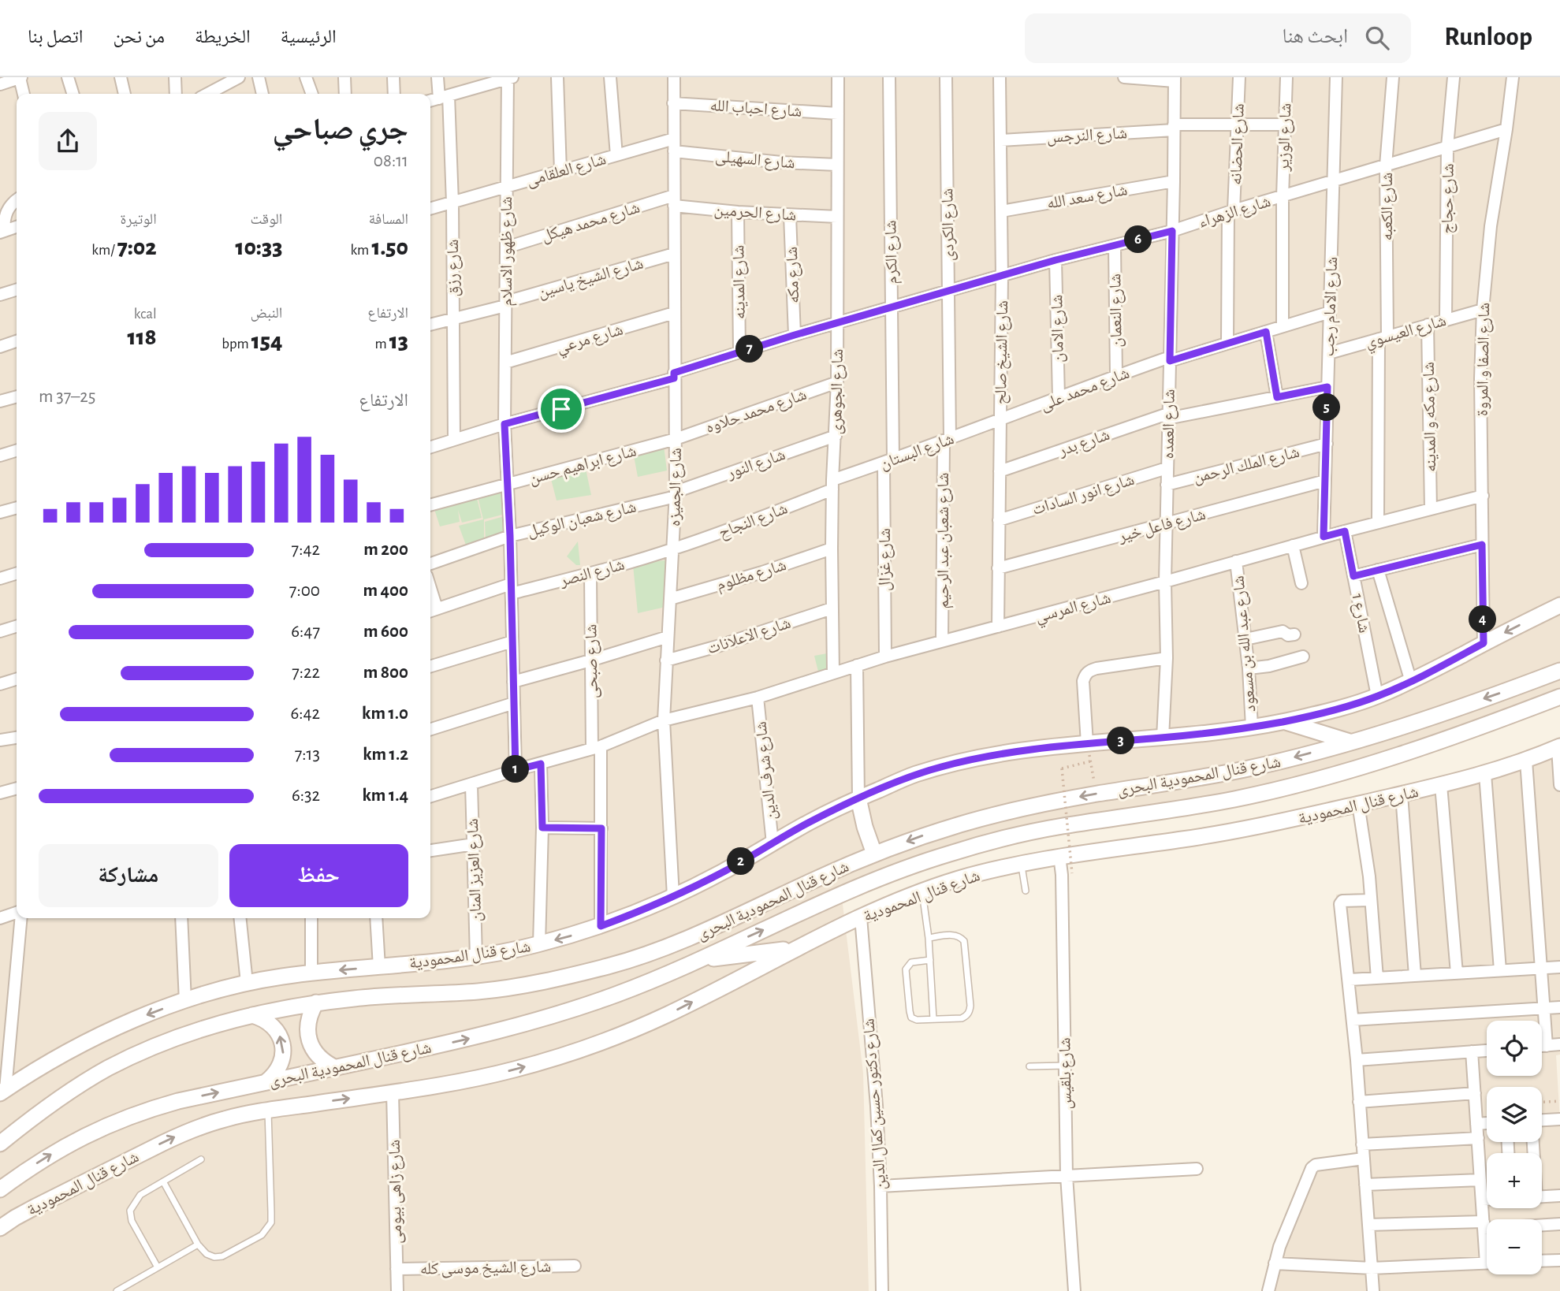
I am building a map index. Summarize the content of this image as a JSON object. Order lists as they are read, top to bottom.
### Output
{
  "streets": {
    "main road": ["شارع قنال المحمودية البحرى", "شارع قنال المحمودية"],
    "street": [
      "شارع احباب الله",
      "شارع النرجس",
      "شارع الوزير",
      "شارع الحضانه",
      "شارع السهيلى",
      "شارع العلقامى",
      "شارع سعد الله",
      "شارع حجاج",
      "شارع الكعبه",
      "شارع الزهراء",
      "شارع الحرمين",
      "شارع محمد هيكل",
      "شارع الكردى",
      "شارع ظهور الاسلام",
      "شارع الكرم",
      "شارع رزق",
      "شارع مكه",
      "شارع الشيخ ياسين",
      "شارع المدينه",
      "شارع الامام رجب",
      "شارع النعمان",
      "شارع الامان",
      "شارع العيسوي",
      "شارع مرعي",
      "شارع الشيخ صالح",
      "شارع الصفا و المروة",
      "شارع محمد على",
      "شارع الجوهرى",
      "شارع محمد حلاوه",
      "شارع مكه و المدينه",
      "شارع العمده",
      "شارع بدر",
      "شارع البستان",
      "شارع النور",
      "شارع ابراهيم حسن",
      "شارع الملك الرحمن",
      "شارع الجميزه",
      "شارع انور السادات",
      "شارع شعبان الوكيل",
      "شارع النجاح",
      "شارع فاعل خير",
      "شارع شعبان عبد الرحيم",
      "شارع غزال",
      "شارع النصر",
      "شارع مظلوم",
      "شارع المرسي",
      "شارع 1",
      "شارع الاعلانات",
      "شارع عبد الله بن مسعود",
      "شارع صبحى",
      "شارع شرف الدين",
      "شارع العزيز المنان",
      "شارع بلقيس",
      "شارع دكتور حسين كمال الدين",
      "شارع زاهى بيومى",
      "شارع الشيخ موسى كله"
    ]
  },
  "crossings": [
    ["شارع احباب الله", "شارع الجوهرى"],
    ["شارع احباب الله", "شارع الجميزه"],
    ["شارع النرجس", "شارع الوزير"],
    ["شارع النرجس", "شارع الحضانه"],
    ["شارع النرجس", "شارع الشيخ صالح"],
    ["شارع النرجس", "شارع العمده"],
    ["شارع الوزير", "شارع الزهراء"],
    ["شارع الوزير", "شارع محمد على"],
    ["شارع الحضانه", "شارع الزهراء"],
    ["شارع الحضانه", "شارع محمد على"],
    ["شارع السهيلى", "شارع الجوهرى"],
    ["شارع السهيلى", "شارع الجميزه"],
    ["شارع العلقامى", "شارع ظهور الاسلام"],
    ["شارع العلقامى", "شارع رزق"],
    ["شارع العلقامى", "شارع الجميزه"],
    ["شارع سعد الله", "شارع الشيخ صالح"],
    ["شارع سعد الله", "شارع العمده"],
    ["شارع حجاج", "شارع الزهراء"],
    ["شارع حجاج", "شارع العيسوي"],
    ["شارع الكعبه", "شارع الزهراء"],
    ["شارع الكعبه", "شارع العيسوي"],
    ["شارع الكعبه", "شارع المرسي"],
    ["شارع الزهراء", "شارع الكردى"],
    ["شارع الزهراء", "شارع ظهور الاسلام"],
    ["شارع الزهراء", "شارع الكرم"],
    ["شارع الزهراء", "شارع رزق"],
    ["شارع الزهراء", "شارع مكه"],
    ["شارع الزهراء", "شارع المدينه"],
    ["شارع الزهراء", "شارع الامام رجب"],
    ["شارع الزهراء", "شارع النعمان"],
    ["شارع الزهراء", "شارع الامان"],
    ["شارع الزهراء", "شارع الشيخ صالح"],
    ["شارع الزهراء", "شارع الصفا و المروة"],
    ["شارع الزهراء", "شارع الجوهرى"],
    ["شارع الزهراء", "شارع العمده"],
    ["شارع الزهراء", "شارع الجميزه"],
    ["شارع الحرمين", "شارع محمد هيكل"],
    ["شارع الحرمين", "شارع مكه"],
    ["شارع الحرمين", "شارع المدينه"],
    ["شارع الحرمين", "شارع الجوهرى"],
    ["شارع الحرمين", "شارع الجميزه"],
    ["شارع محمد هيكل", "شارع ظهور الاسلام"],
    ["شارع محمد هيكل", "شارع الجميزه"],
    ["شارع الكردى", "شارع البستان"],
    ["شارع الكردى", "شارع شعبان عبد الرحيم"],
    ["شارع ظهور الاسلام", "شارع الشيخ ياسين"],
    ["شارع ظهور الاسلام", "شارع مرعي"],
    ["شارع ظهور الاسلام", "شارع ابراهيم حسن"],
    ["شارع ظهور الاسلام", "شارع شعبان الوكيل"],
    ["شارع ظهور الاسلام", "شارع النصر"],
    ["شارع ظهور الاسلام", "شارع المرسي"],
    ["شارع الكرم", "شارع البستان"],
    ["شارع الكرم", "شارع غزال"],
    ["شارع رزق", "شارع الشيخ ياسين"],
    ["شارع الشيخ ياسين", "شارع الجميزه"],
    ["شارع الامام رجب", "شارع العيسوي"],
    ["شارع الامام رجب", "شارع محمد على"],
    ["شارع الامام رجب", "شارع بدر"],
    ["شارع الامام رجب", "شارع الملك الرحمن"],
    ["شارع الامام رجب", "شارع فاعل خير"],
    ["شارع الامام رجب", "شارع المرسي"],
    ["شارع النعمان", "شارع محمد على"],
    ["شارع الامان", "شارع محمد على"],
    ["شارع العيسوي", "شارع الصفا و المروة"],
    ["شارع العيسوي", "شارع مكه و المدينه"],
    ["شارع مرعي", "شارع الجميزه"],
    ["شارع الشيخ صالح", "شارع محمد على"],
    ["شارع الشيخ صالح", "شارع بدر"],
    ["شارع الشيخ صالح", "شارع البستان"],
    ["شارع الشيخ صالح", "شارع انور السادات"],
    ["شارع الشيخ صالح", "شارع فاعل خير"],
    ["شارع الشيخ صالح", "شارع المرسي"],
    ["شارع الصفا و المروة", "شارع المرسي"],
    ["شارع الصفا و المروة", "شارع قنال المحمودية"],
    ["شارع محمد على", "شارع العمده"],
    ["شارع محمد على", "شارع البستان"],
    ["شارع الجوهرى", "شارع محمد حلاوه"],
    ["شارع الجوهرى", "شارع البستان"],
    ["شارع الجوهرى", "شارع النور"],
    ["شارع الجوهرى", "شارع النجاح"],
    ["شارع الجوهرى", "شارع مظلوم"],
    ["شارع الجوهرى", "شارع المرسي"],
    ["شارع الجوهرى", "شارع الاعلانات"],
    ["شارع محمد حلاوه", "شارع ابراهيم حسن"],
    ["شارع محمد حلاوه", "شارع الجميزه"],
    ["شارع مكه و المدينه", "شارع المرسي"],
    ["شارع العمده", "شارع بدر"],
    ["شارع العمده", "شارع الملك الرحمن"],
    ["شارع العمده", "شارع انور السادات"],
    ["شارع العمده", "شارع فاعل خير"],
    ["شارع العمده", "شارع المرسي"],
    ["شارع العمده", "شارع قنال المحمودية"],
    ["شارع البستان", "شارع النجاح"],
    ["شارع البستان", "شارع شعبان عبد الرحيم"],
    ["شارع البستان", "شارع غزال"],
    ["شارع النور", "شارع الجميزه"],
    ["شارع النور", "شارع شعبان الوكيل"],
    ["شارع ابراهيم حسن", "شارع الجميزه"],
    ["شارع الجميزه", "شارع شعبان الوكيل"],
    ["شارع الجميزه", "شارع النجاح"],
    ["شارع الجميزه", "شارع النصر"],
    ["شارع الجميزه", "شارع مظلوم"],
    ["شارع الجميزه", "شارع المرسي"],
    ["شارع الجميزه", "شارع الاعلانات"],
    ["شارع الجميزه", "شارع قنال المحمودية"],
    ["شارع النجاح", "شارع النصر"],
    ["شارع شعبان عبد الرحيم", "شارع المرسي"],
    ["شارع غزال", "شارع المرسي"],
    ["شارع النصر", "شارع صبحى"],
    ["شارع المرسي", "شارع 1"],
    ["شارع المرسي", "شارع عبد الله بن مسعود"],
    ["شارع المرسي", "شارع صبحى"],
    ["شارع المرسي", "شارع شرف الدين"],
    ["شارع المرسي", "شارع العزيز المنان"],
    ["شارع 1", "شارع قنال المحمودية"],
    ["شارع عبد الله بن مسعود", "شارع قنال المحمودية"],
    ["شارع صبحى", "شارع قنال المحمودية"],
    ["شارع شرف الدين", "شارع قنال المحمودية"],
    ["شارع قنال المحمودية", "شارع العزيز المنان"],
    ["شارع قنال المحمودية", "شارع بلقيس"],
    ["شارع قنال المحمودية", "شارع دكتور حسين كمال الدين"],
    ["شارع قنال المحمودية", "شارع زاهى بيومى"],
    ["شارع زاهى بيومى", "شارع الشيخ موسى كله"]
  ],
  "page": {
    "header": "Runloop",
    "search": "ابحث هنا",
    "nav": [
      "الرئيسية",
      "الخريطة",
      "من نحن",
      "اتصل بنا"
    ],
    "heading": ["جري صباحي", "08:11"],
    "stats": [
      ["المسافة", "1.50 km"],
      ["الوقت", "10:33"],
      ["الوتيرة", "7:02 /km"],
      ["الارتفاع", "13 m"],
      ["النبض", "154 bpm"],
      ["kcal", "118"]
    ],
    "pins": [
      "6",
      "7",
      "5",
      "4",
      "3",
      "1",
      "2"
    ],
    "chart": ["الارتفاع", "25–37 m"],
    "list": [
      {
        "name": "200 m",
        "note": "7:42"
      },
      {
        "name": "400 m",
        "note": "7:00"
      },
      {
        "name": "600 m",
        "note": "6:47"
      },
      {
        "name": "800 m",
        "note": "7:22"
      },
      {
        "name": "1.0 km",
        "note": "6:42"
      },
      {
        "name": "1.2 km",
        "note": "7:13"
      },
      {
        "name": "1.4 km",
        "note": "6:32"
      }
    ],
    "buttons": ["حفظ", "مشاركة"],
    "map_buttons": ["+", "−"]
  }
}
